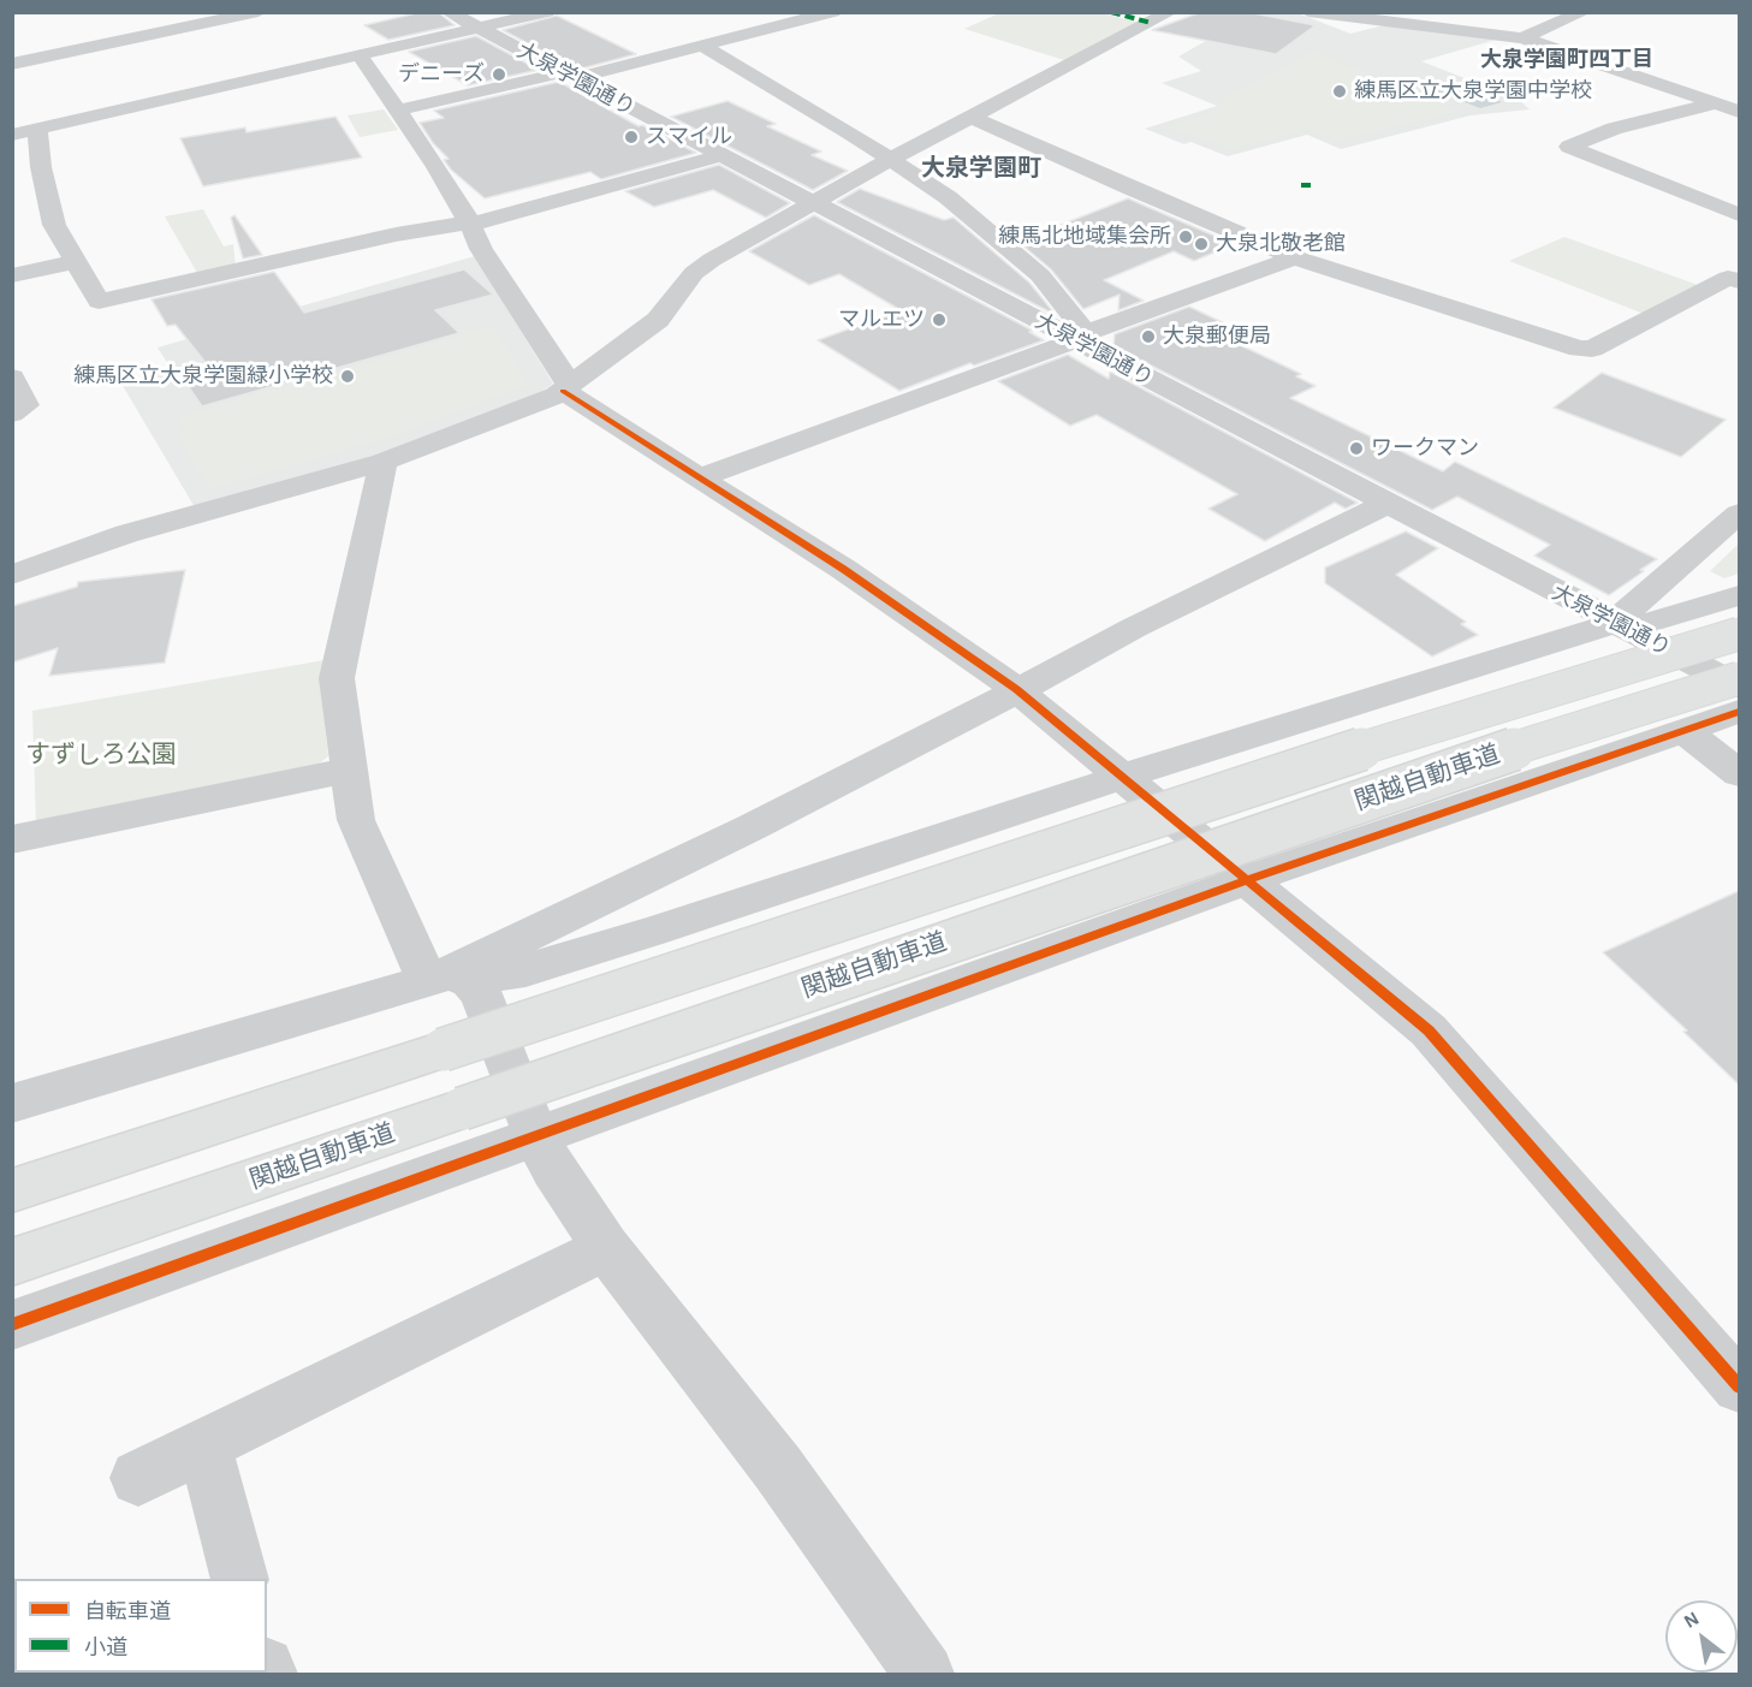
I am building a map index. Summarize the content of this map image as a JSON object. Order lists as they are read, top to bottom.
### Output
{
  "streets": {
    "highway": ["関越自動車道"],
    "street": ["大泉学園通り"]
  },
  "districts": ["大泉学園町四丁目", "大泉学園町"],
  "parks": ["すずしろ公園"],
  "places": [
    "デニーズ",
    "練馬区立大泉学園中学校",
    "スマイル",
    "練馬北地域集会所",
    "大泉北敬老館",
    "マルエツ",
    "大泉郵便局",
    "練馬区立大泉学園緑小学校",
    "ワークマン"
  ],
  "legend": ["自転車道", "小道"],
  "north": "top left"
}
